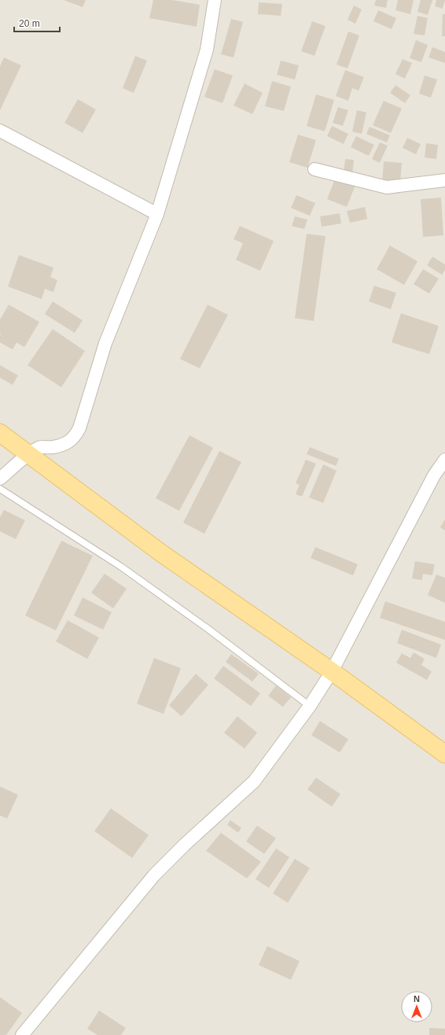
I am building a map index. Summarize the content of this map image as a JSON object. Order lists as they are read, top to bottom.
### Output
{
  "scale_bar": "20 m",
  "north": "top"
}
